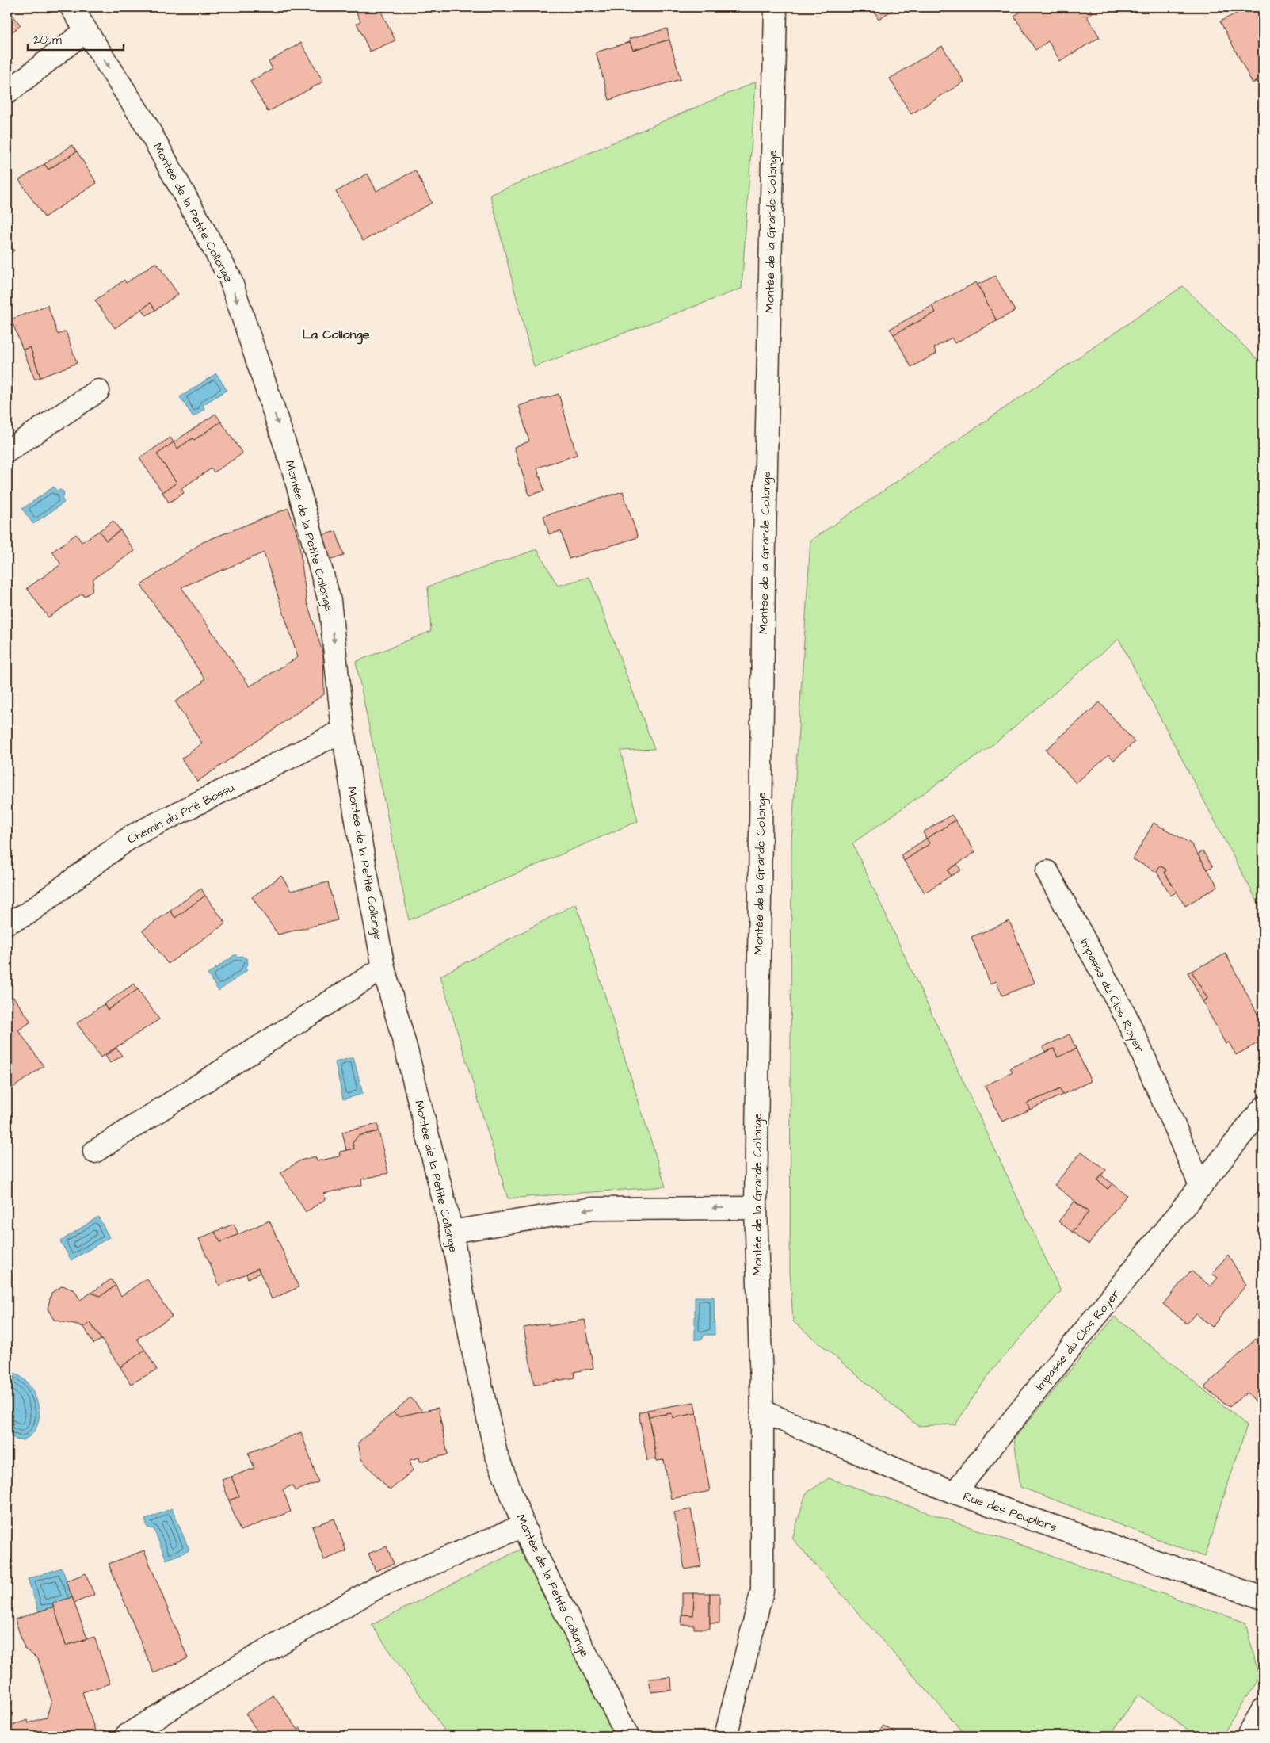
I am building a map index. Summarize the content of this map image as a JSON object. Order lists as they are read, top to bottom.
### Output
{
  "streets": {
    "street": [
      "Montée de la Petite Collonge",
      "Montée de la Grande Collonge",
      "Chemin du Pré Bossu",
      "Impasse du Clos Royer",
      "Rue des Peupliers"
    ]
  },
  "crossings": [
    ["Montée de la Petite Collonge", "Chemin du Pré Bossu"],
    ["Montée de la Grande Collonge", "Rue des Peupliers"],
    ["Impasse du Clos Royer", "Rue des Peupliers"]
  ],
  "one_way": ["Montée de la Petite Collonge"],
  "districts": ["La Collonge"],
  "scale_bar": "20 m"
}
